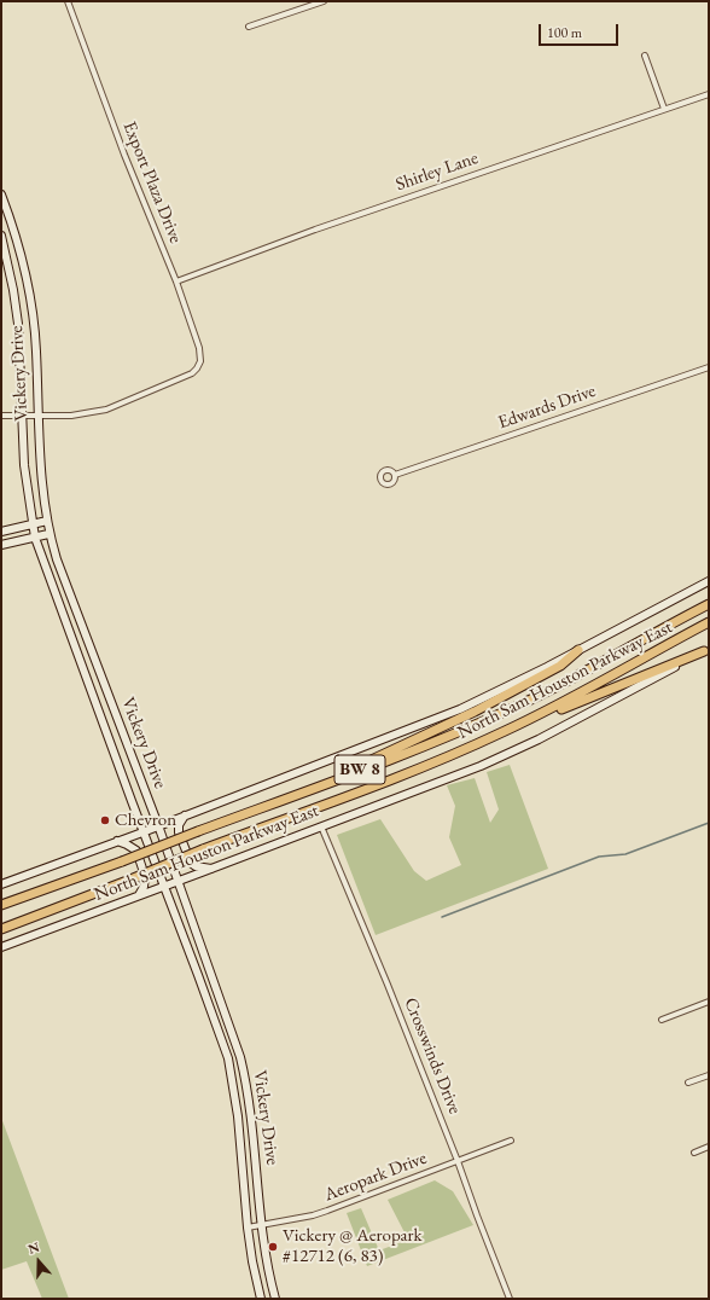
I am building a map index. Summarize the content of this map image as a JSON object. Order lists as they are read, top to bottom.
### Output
{
  "streets": {
    "highway": ["North Sam Houston Parkway East", "BW 8"],
    "main road": ["Vickery Drive"],
    "street": [
      "Shirley Lane",
      "Export Plaza Drive",
      "Edwards Drive",
      "Crosswinds Drive",
      "Aeropark Drive"
    ]
  },
  "crossings": [
    ["Shirley Lane", "Export Plaza Drive"],
    ["Export Plaza Drive", "Vickery Drive"],
    ["Vickery Drive", "North Sam Houston Parkway East"],
    ["Vickery Drive", "Aeropark Drive"],
    ["North Sam Houston Parkway East", "Crosswinds Drive"],
    ["Crosswinds Drive", "Aeropark Drive"]
  ],
  "places": ["Chevron", "Vickery @ Aeropark #12712 (6, 83)"],
  "scale_bar": "100 m",
  "north": "top"
}
